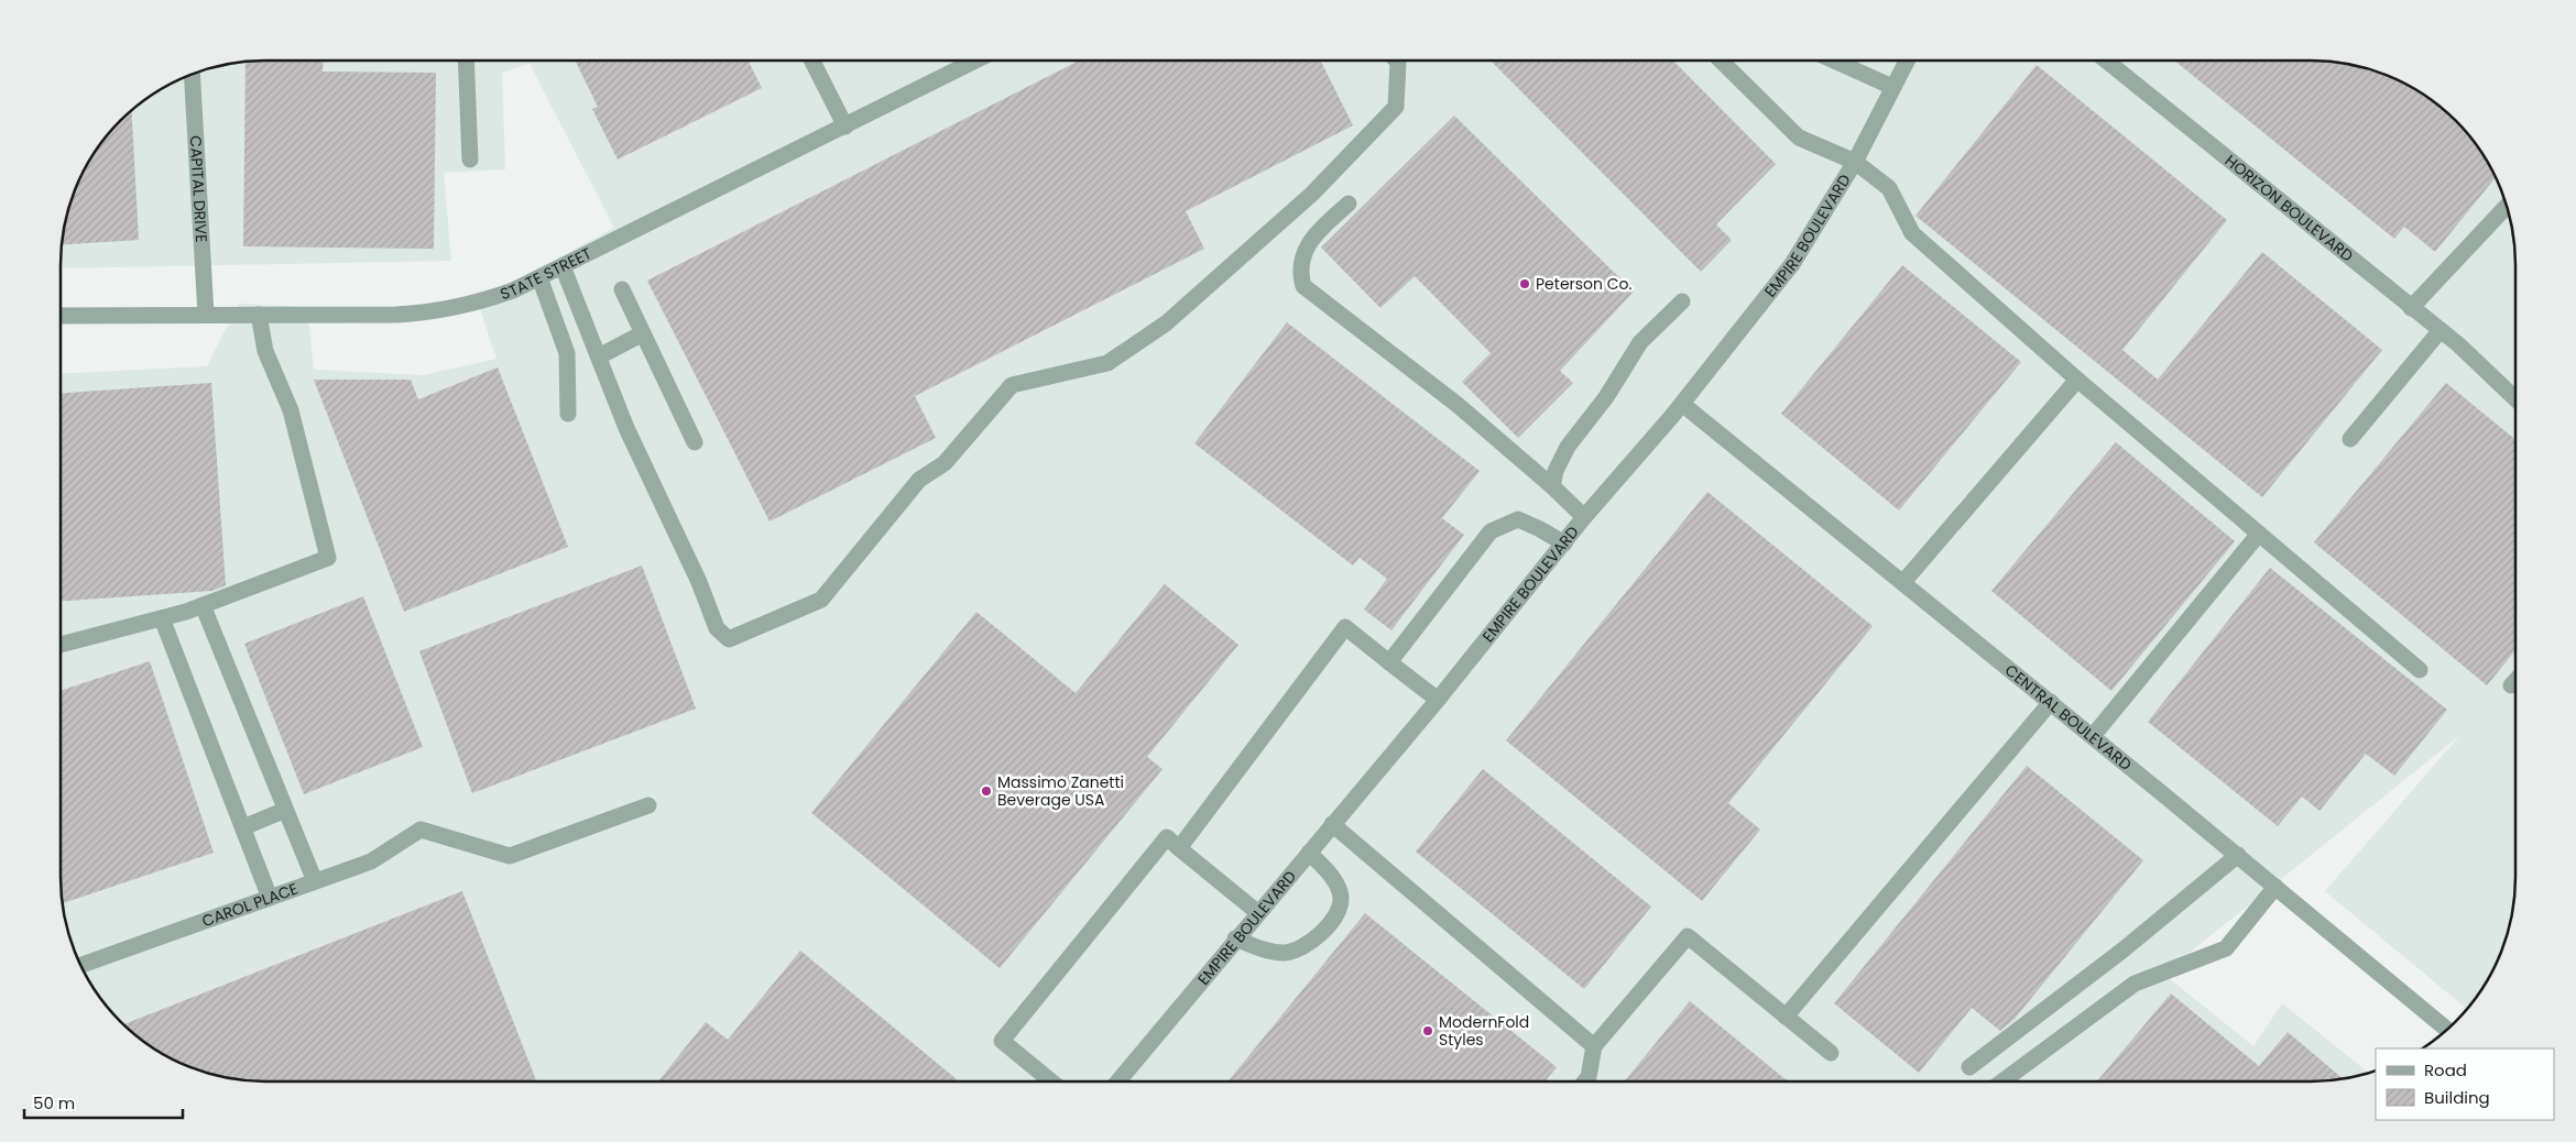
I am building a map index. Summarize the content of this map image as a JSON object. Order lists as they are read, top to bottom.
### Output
{
  "streets": {
    "street": [
      "CAPITAL DRIVE",
      "HORIZON BOULEVARD",
      "EMPIRE BOULEVARD",
      "STATE STREET",
      "CENTRAL BOULEVARD",
      "CAROL PLACE"
    ]
  },
  "crossings": [
    ["CAPITAL DRIVE", "STATE STREET"],
    ["EMPIRE BOULEVARD", "CENTRAL BOULEVARD"]
  ],
  "places": ["Peterson Co.", "Massimo Zanetti Beverage USA", "ModernFold Styles"],
  "legend": ["Road", "Building"],
  "scale_bar": "50 m"
}
